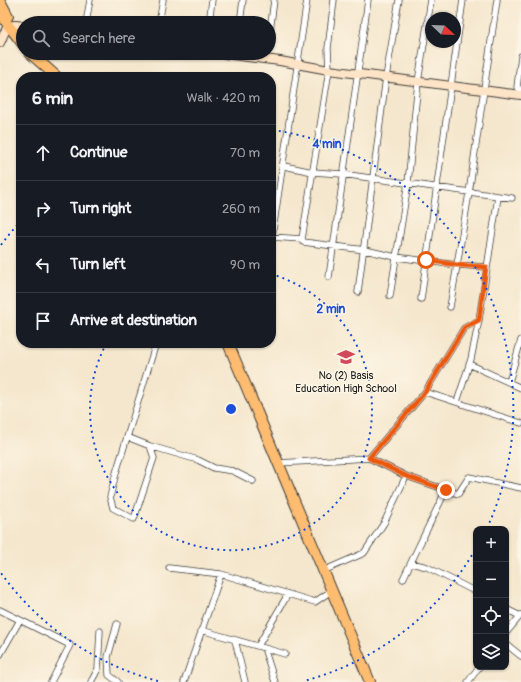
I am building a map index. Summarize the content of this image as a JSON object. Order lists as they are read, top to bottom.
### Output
{
  "places": {
    "school or university": ["No (2) Basis Education High School"]
  },
  "north": "bottom right",
  "page": {
    "search": "Search here",
    "heading": ["6 min", "Walk · 420 m"],
    "list": [
      ["Continue", "70 m"],
      ["Turn right", "260 m"],
      ["Turn left", "90 m"],
      "Arrive at destination"
    ],
    "map_buttons": ["+", "−"]
  },
  "rings": ["4 min", "2 min"]
}
